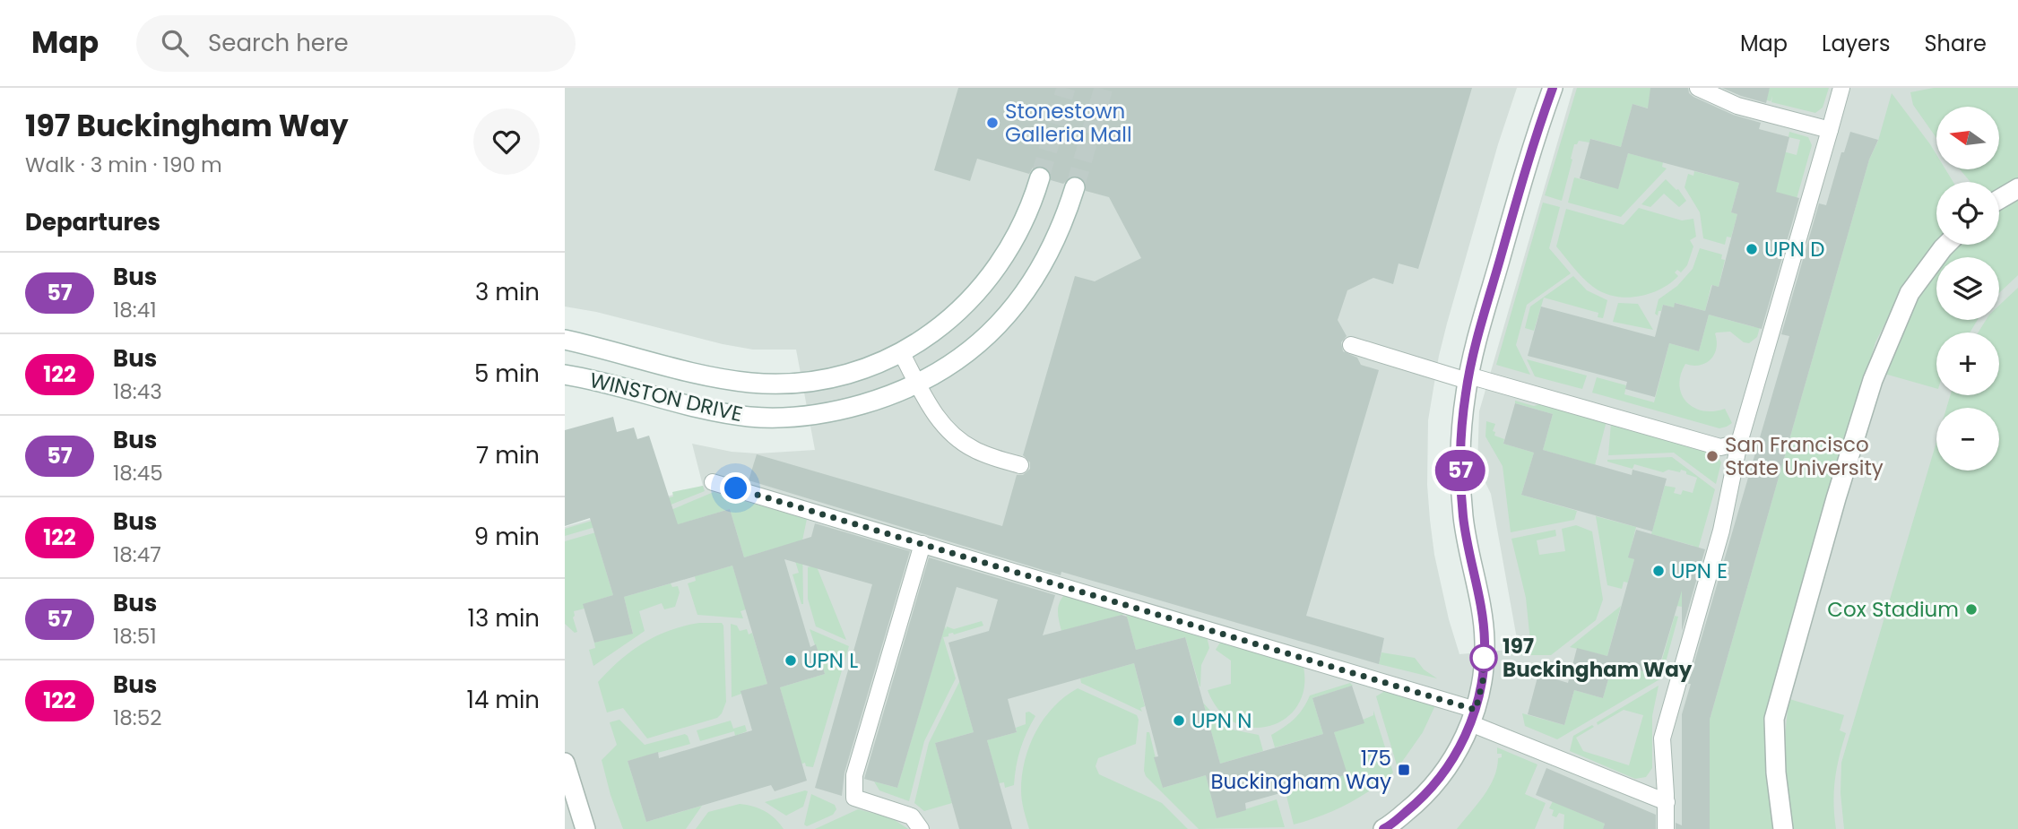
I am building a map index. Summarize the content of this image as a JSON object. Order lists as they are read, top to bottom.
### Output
{
  "streets": {
    "street": ["WINSTON DRIVE"]
  },
  "places": {
    "other": [
      "Stonestown Galleria Mall",
      "UPN D",
      "San Francisco State University",
      "UPN E",
      "Cox Stadium",
      "197 Buckingham Way",
      "UPN L",
      "UPN N"
    ],
    "transit": ["175 Buckingham Way"]
  },
  "lines": ["bus line 57"],
  "north": "left",
  "page": {
    "header": "Map",
    "search": "Search here",
    "nav": ["Map", "Layers", "Share"],
    "heading": [
      ["197 Buckingham Way", "Walk · 3 min · 190 m"],
      "Departures"
    ],
    "on_map": "57",
    "map_buttons": ["+", "−"],
    "list": [
      {
        "mark": "57",
        "name": "Bus",
        "note": "18:41",
        "value": "3 min"
      },
      {
        "mark": "122",
        "name": "Bus",
        "note": "18:43",
        "value": "5 min"
      },
      {
        "mark": "57",
        "name": "Bus",
        "note": "18:45",
        "value": "7 min"
      },
      {
        "mark": "122",
        "name": "Bus",
        "note": "18:47",
        "value": "9 min"
      },
      {
        "mark": "57",
        "name": "Bus",
        "note": "18:51",
        "value": "13 min"
      },
      {
        "mark": "122",
        "name": "Bus",
        "note": "18:52",
        "value": "14 min"
      }
    ]
  }
}
